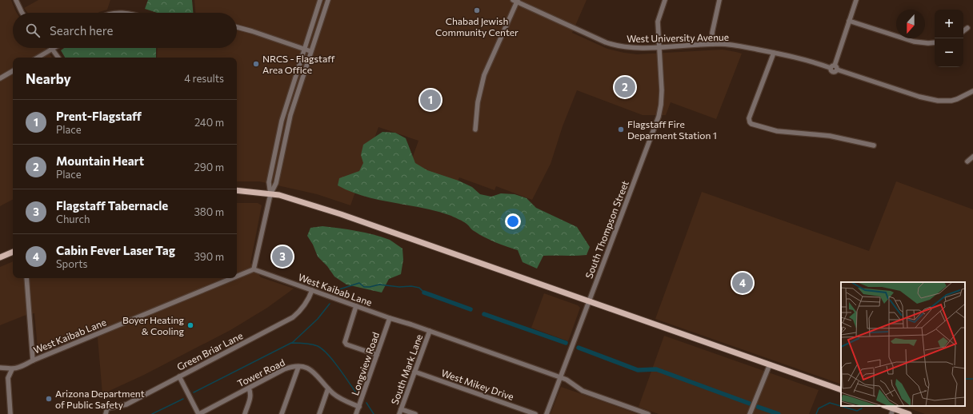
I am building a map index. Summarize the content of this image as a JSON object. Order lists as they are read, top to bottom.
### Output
{
  "streets": {
    "street": [
      "West University Avenue",
      "South Thompson Street",
      "West Kaibab Lane",
      "Green Briar Lane",
      "Longview Road",
      "South Mark Lane",
      "Tower Road",
      "West Mikey Drive"
    ]
  },
  "crossings": [
    ["West University Avenue", "South Thompson Street"],
    ["South Thompson Street", "West Kaibab Lane"],
    ["West Kaibab Lane", "Green Briar Lane"],
    ["West Kaibab Lane", "Longview Road"],
    ["West Kaibab Lane", "South Mark Lane"],
    ["Longview Road", "Tower Road"],
    ["South Mark Lane", "West Mikey Drive"]
  ],
  "places": [
    "Chabad Jewish Community Center",
    "NRCS - Flagstaff Area Office",
    "Flagstaff Fire Deparment Station 1",
    "Boyer Heating & Cooling",
    "Arizona Department of Public Safety"
  ],
  "north": "bottom",
  "page": {
    "map_buttons": ["+", "−"],
    "search": "Search here",
    "heading": ["Nearby", "4 results"],
    "pins": [
      "2",
      "1",
      "3",
      "4"
    ],
    "list": [
      {
        "mark": "1",
        "name": "Prent-Flagstaff",
        "note": "Place",
        "value": "240 m"
      },
      {
        "mark": "2",
        "name": "Mountain Heart",
        "note": "Place",
        "value": "290 m"
      },
      {
        "mark": "3",
        "name": "Flagstaff Tabernacle",
        "note": "Church",
        "value": "380 m"
      },
      {
        "mark": "4",
        "name": "Cabin Fever Laser Tag",
        "note": "Sports",
        "value": "390 m"
      }
    ]
  }
}
